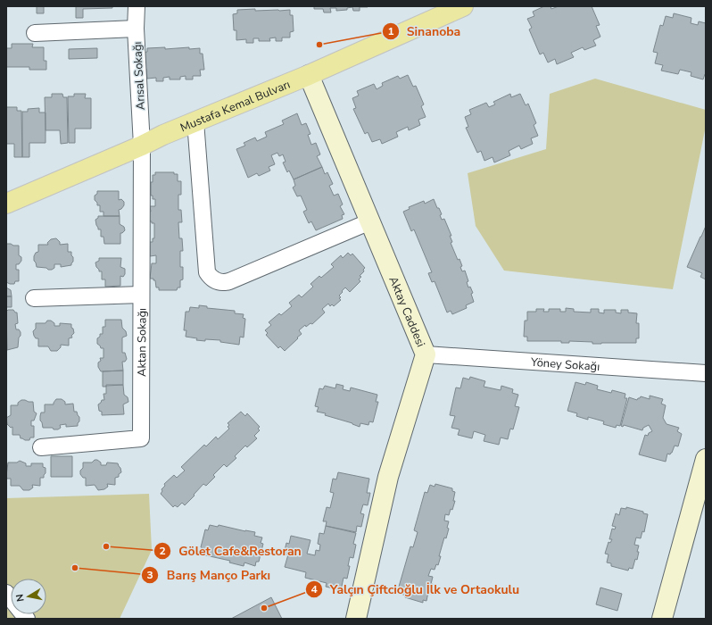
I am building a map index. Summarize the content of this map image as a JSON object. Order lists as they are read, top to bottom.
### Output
{
  "streets": {
    "main road": ["Mustafa Kemal Bulvarı", "Aktay Caddesi"],
    "street": ["Arısal Sokağı", "Aktan Sokağı", "Yöney Sokağı"]
  },
  "crossings": [
    ["Arısal Sokağı", "Mustafa Kemal Bulvarı"],
    ["Arısal Sokağı", "Aktan Sokağı"],
    ["Mustafa Kemal Bulvarı", "Aktay Caddesi"],
    ["Mustafa Kemal Bulvarı", "Aktan Sokağı"],
    ["Aktay Caddesi", "Yöney Sokağı"]
  ],
  "places": [
    "Sinanoba",
    "Gölet Cafe&Restoran",
    "Barış Manço Parkı",
    "Yalçın Çiftcioğlu İlk ve Ortaokulu"
  ],
  "north": "left"
}
